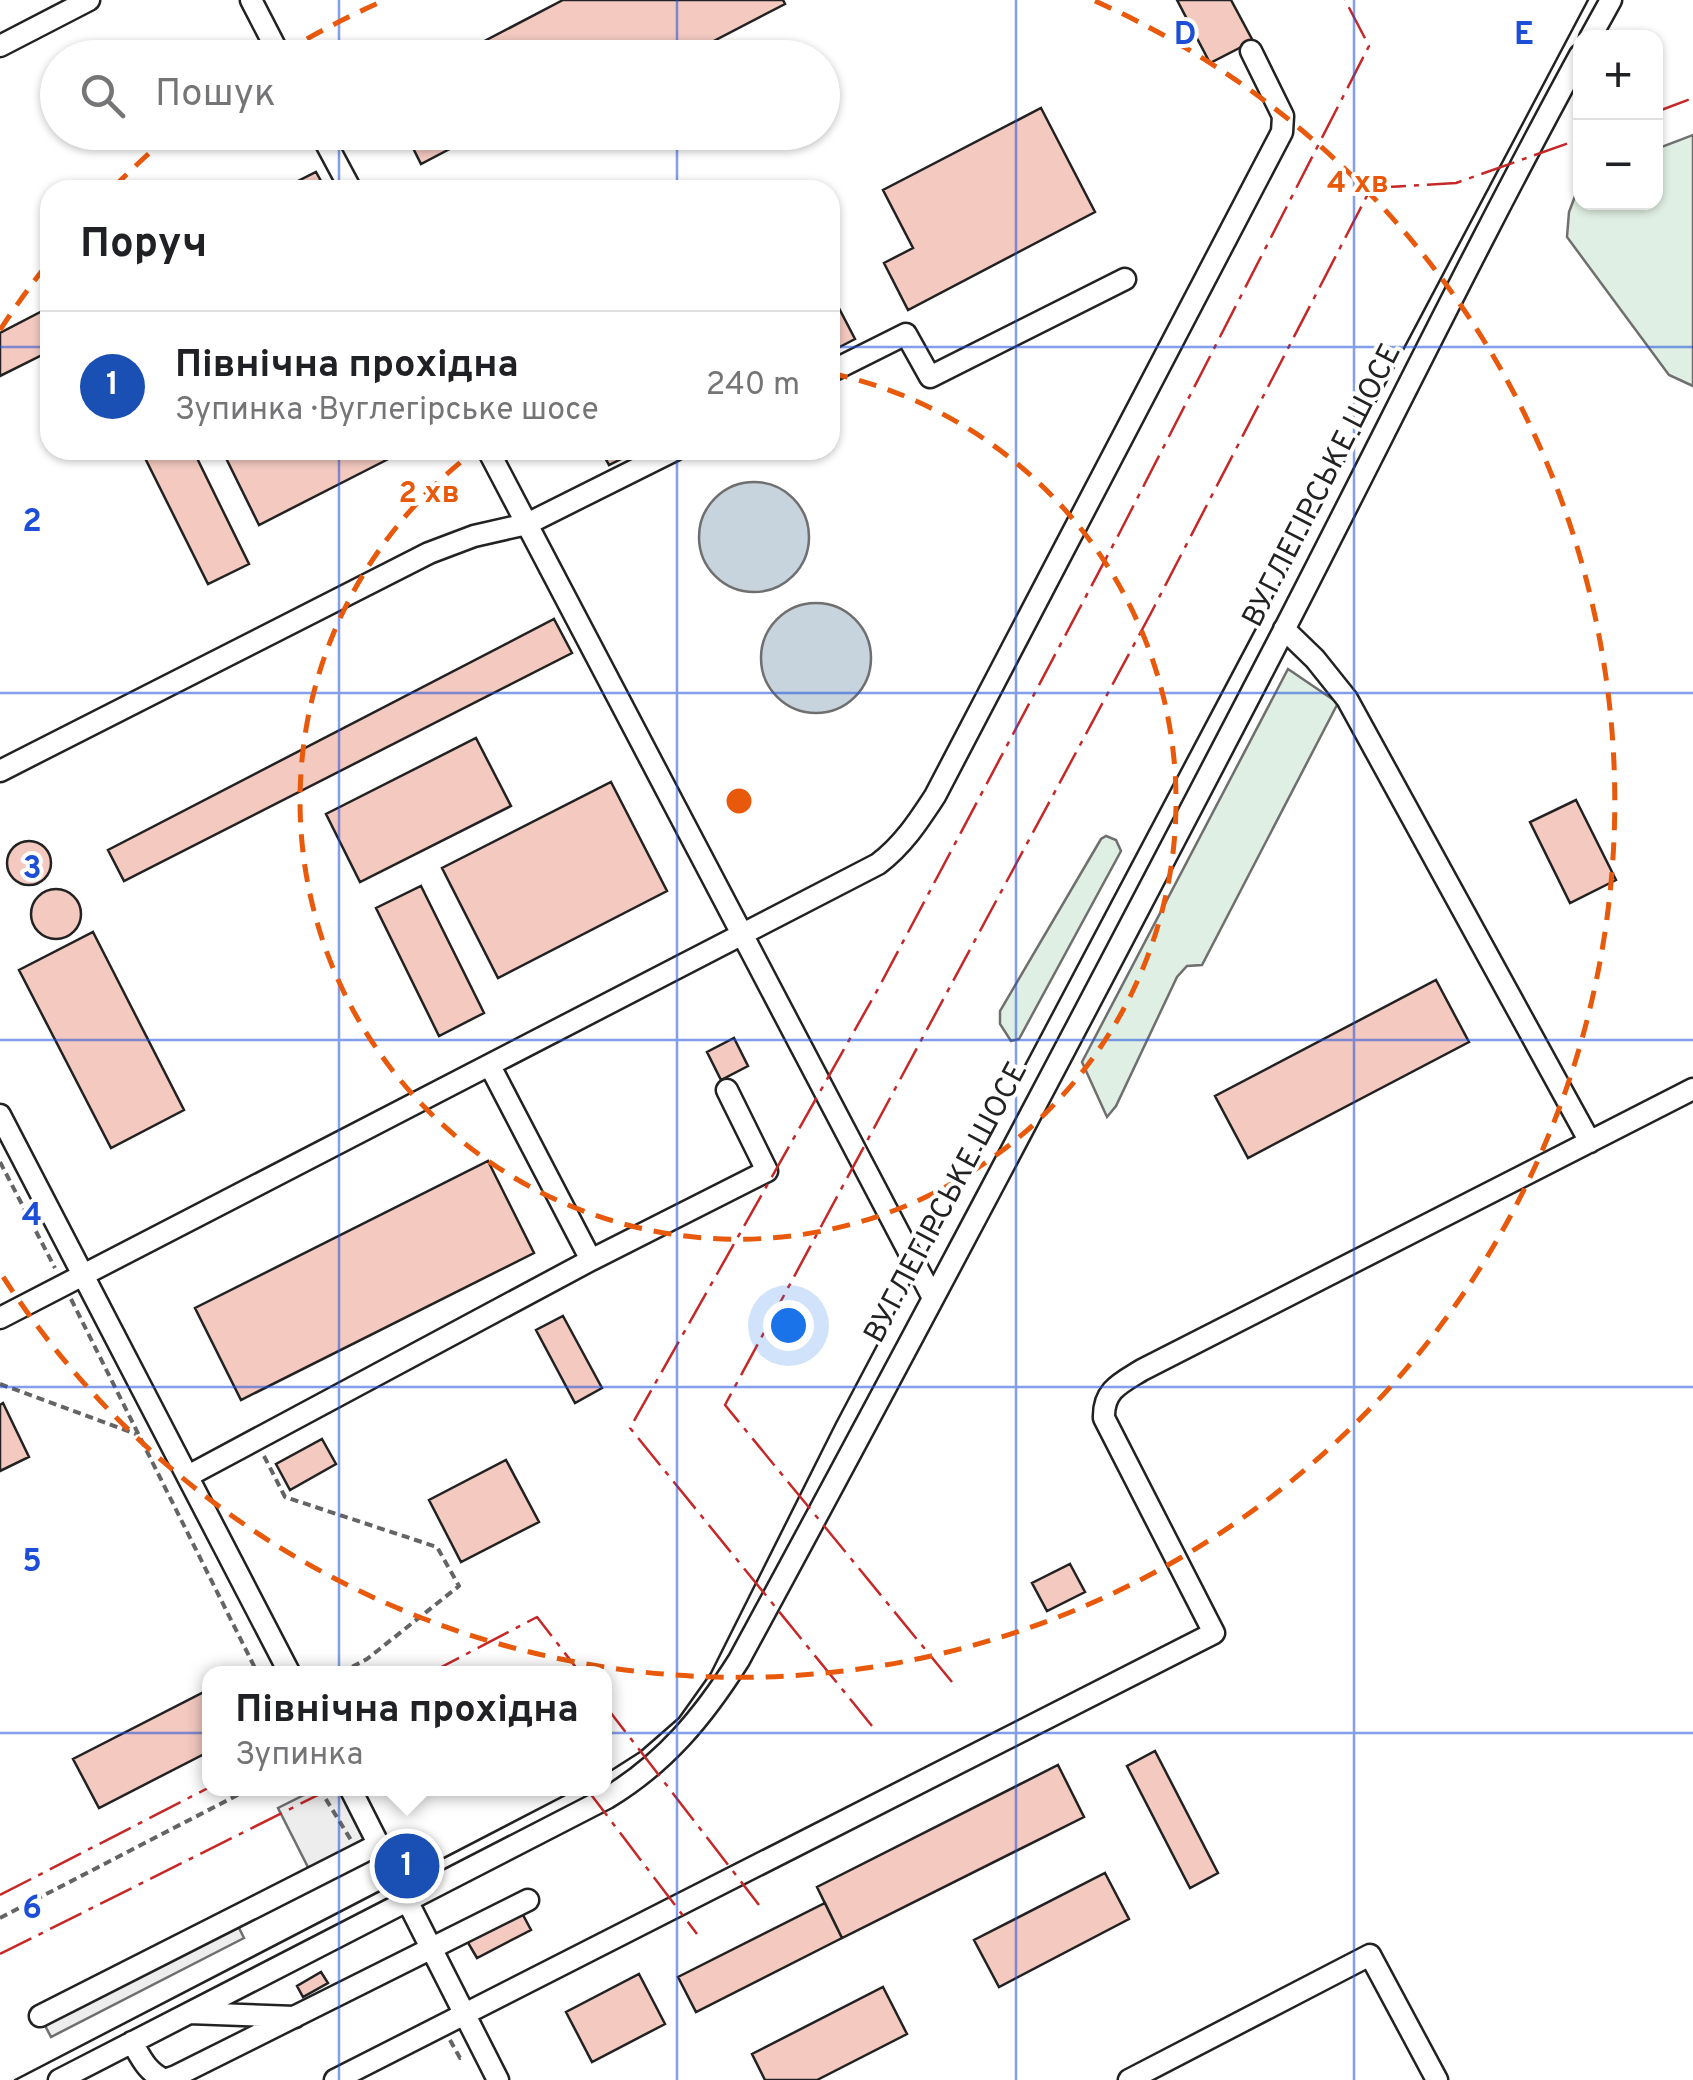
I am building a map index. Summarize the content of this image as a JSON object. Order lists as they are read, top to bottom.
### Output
{
  "streets": {
    "street": ["ВУГЛЕГІРСЬКЕ ШОСЕ"]
  },
  "page": {
    "map_buttons": ["+", "−"],
    "search": "Пошук",
    "heading": "Поруч",
    "list": [
      {
        "mark": "1",
        "name": "Північна прохідна",
        "note": "Зупинка · Вуглегірське шосе",
        "value": "240 m"
      }
    ],
    "popup": ["Північна прохідна", "Зупинка"],
    "pins": "1"
  },
  "grid": {
    "columns": ["D", "E"],
    "rows": [
      "2",
      "3",
      "4",
      "5",
      "6"
    ]
  },
  "rings": ["4 хв", "2 хв"]
}
